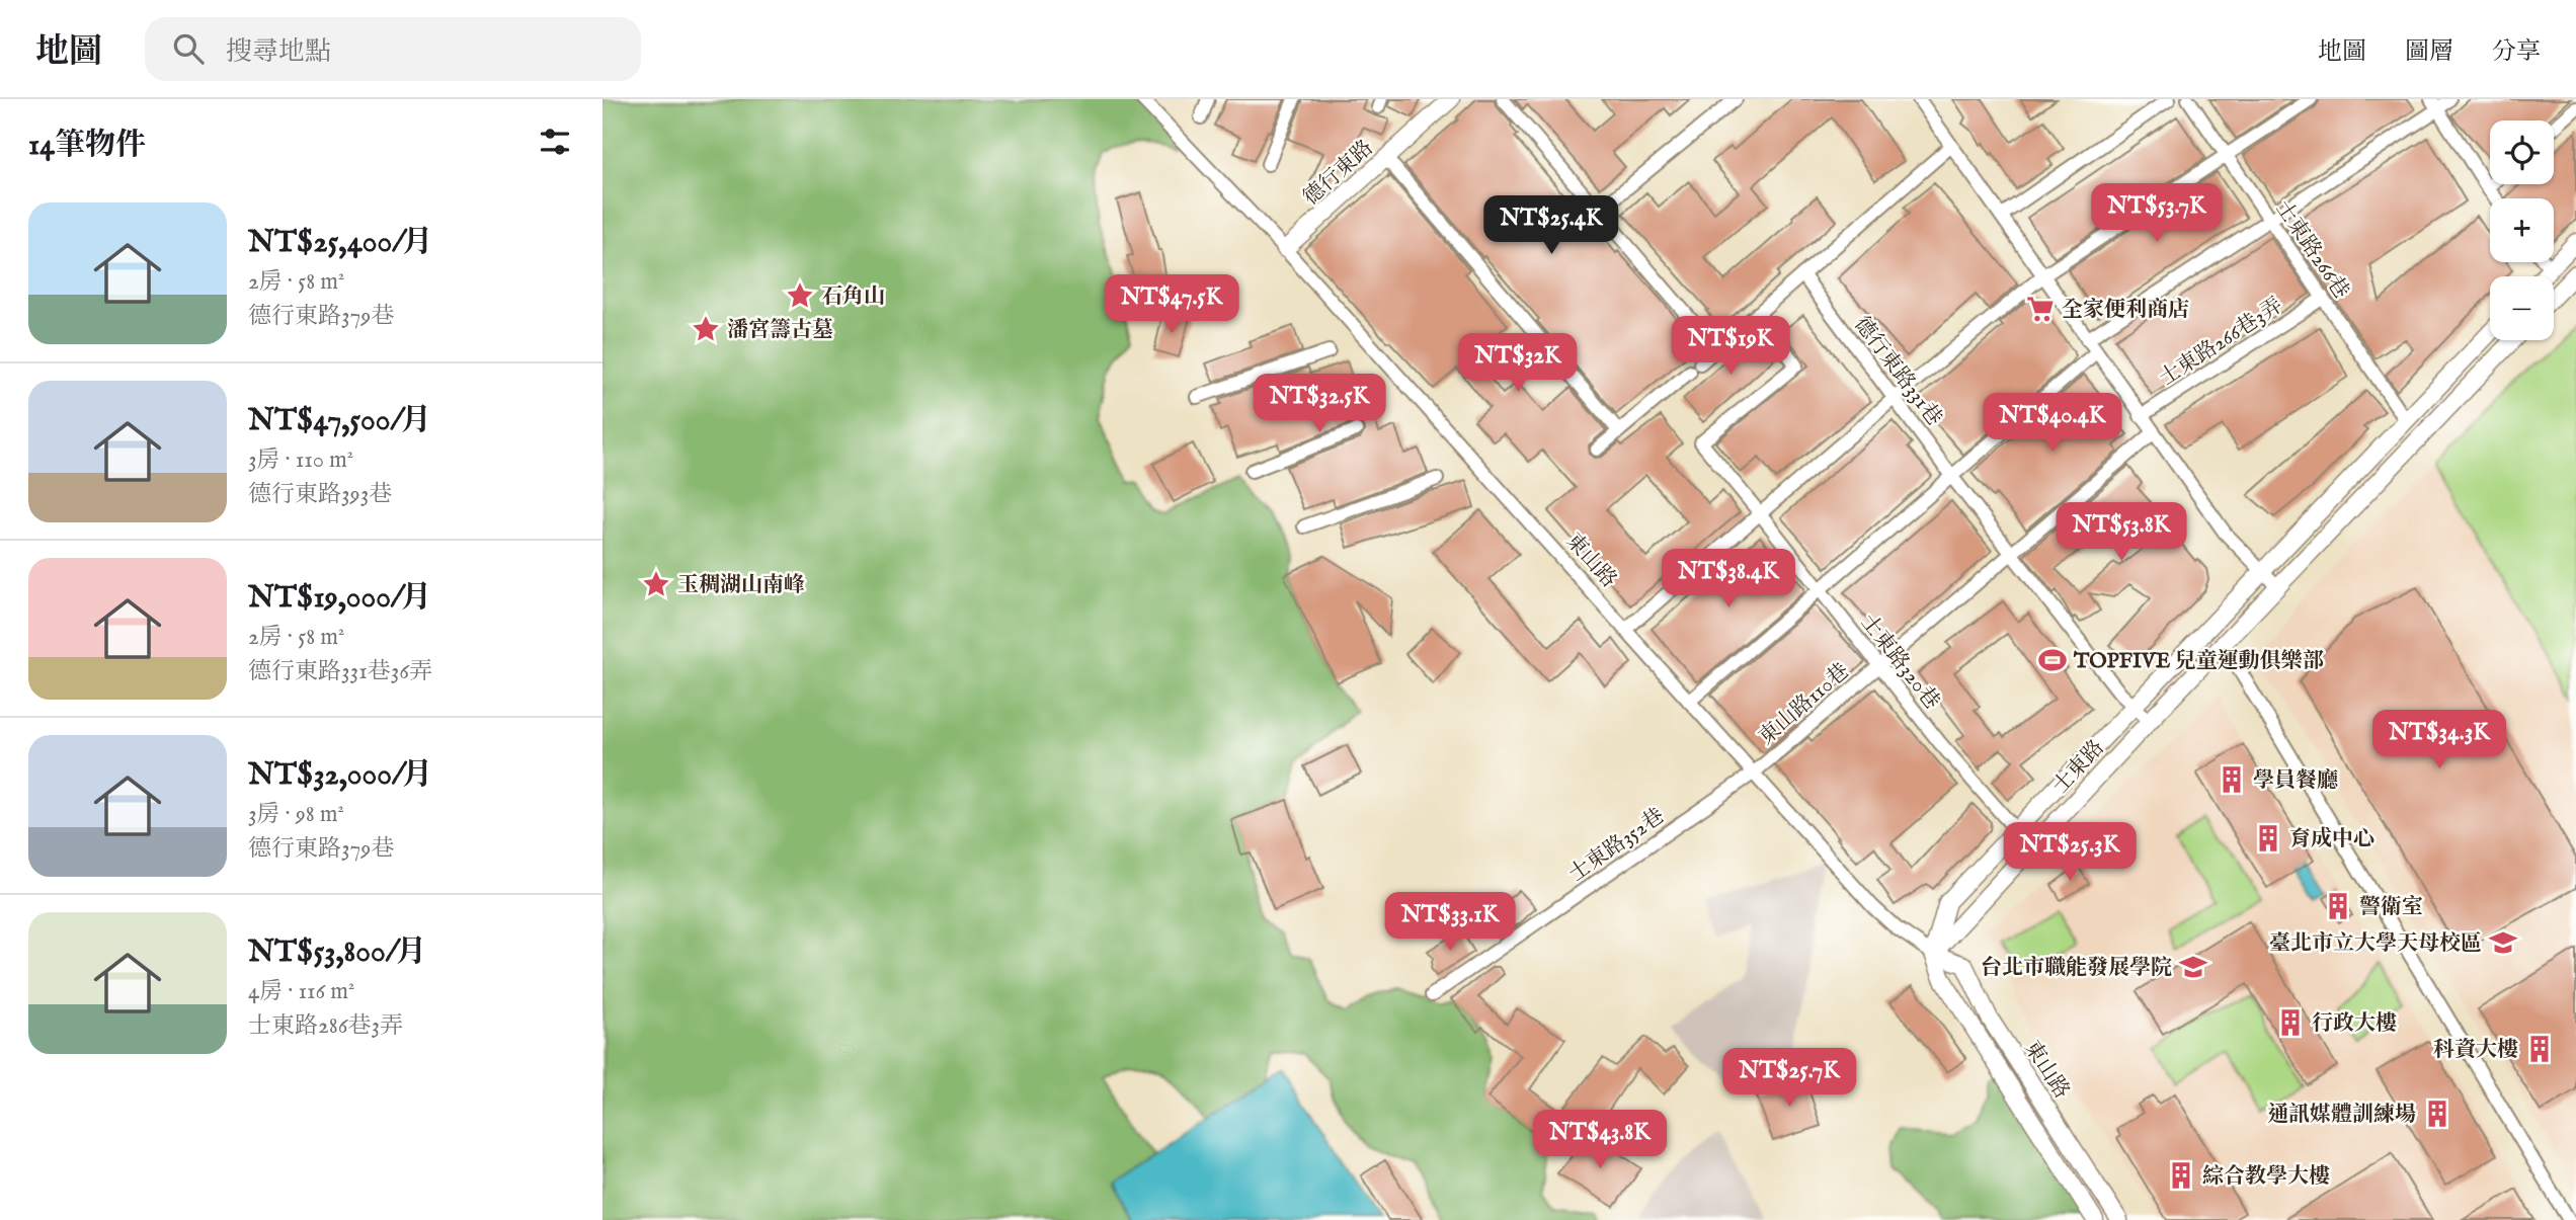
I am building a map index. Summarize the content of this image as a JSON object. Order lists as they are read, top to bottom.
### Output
{
  "streets": {
    "street": [
      "德行東路",
      "士東路266巷",
      "士東路266巷3弄",
      "德行東路331巷",
      "東山路",
      "士東路320巷",
      "東山路110巷",
      "士東路",
      "士東路352巷"
    ]
  },
  "crossings": [
    ["德行東路", "東山路"],
    ["士東路266巷", "士東路266巷3弄"],
    ["士東路266巷", "士東路"],
    ["德行東路331巷", "東山路110巷"],
    ["德行東路331巷", "士東路"],
    ["東山路", "東山路110巷"],
    ["東山路", "士東路"],
    ["東山路", "士東路352巷"],
    ["士東路320巷", "東山路110巷"],
    ["士東路320巷", "士東路"],
    ["東山路110巷", "士東路352巷"]
  ],
  "places": {
    "place": ["石角山", "潘宮籌古墓", "玉稠湖山南峰"],
    "supermarket": ["全家便利商店"],
    "sports": ["TOPFIVE 兒童運動俱樂部"],
    "building": [
      "學員餐廳",
      "育成中心",
      "警衛室",
      "行政大樓",
      "科資大樓",
      "通訊媒體訓練場",
      "綜合教學大樓"
    ],
    "school or university": ["臺北市立大學天母校區", "台北市職能發展學院"]
  },
  "page": {
    "header": "地圖",
    "search": "搜尋地點",
    "nav": ["地圖", "圖層", "分享"],
    "heading": "14筆物件",
    "map_buttons": ["+", "−"],
    "price": [
      "NT$53.7K",
      "NT$25.4K",
      "NT$47.5K",
      "NT$19K",
      "NT$32K",
      "NT$32.5K",
      "NT$40.4K",
      "NT$53.8K",
      "NT$38.4K",
      "NT$34.3K",
      "NT$25.3K",
      "NT$33.1K",
      "NT$25.7K",
      "NT$43.8K"
    ],
    "list": [
      {
        "name": "NT$25,400/月",
        "note": "2房 · 58 m² · 德行東路379巷"
      },
      {
        "name": "NT$47,500/月",
        "note": "3房 · 110 m² · 德行東路393巷"
      },
      {
        "name": "NT$19,000/月",
        "note": "2房 · 58 m² · 德行東路331巷36弄"
      },
      {
        "name": "NT$32,000/月",
        "note": "3房 · 98 m² · 德行東路379巷"
      },
      {
        "name": "NT$53,800/月",
        "note": "4房 · 116 m² · 士東路286巷3弄"
      }
    ]
  }
}
